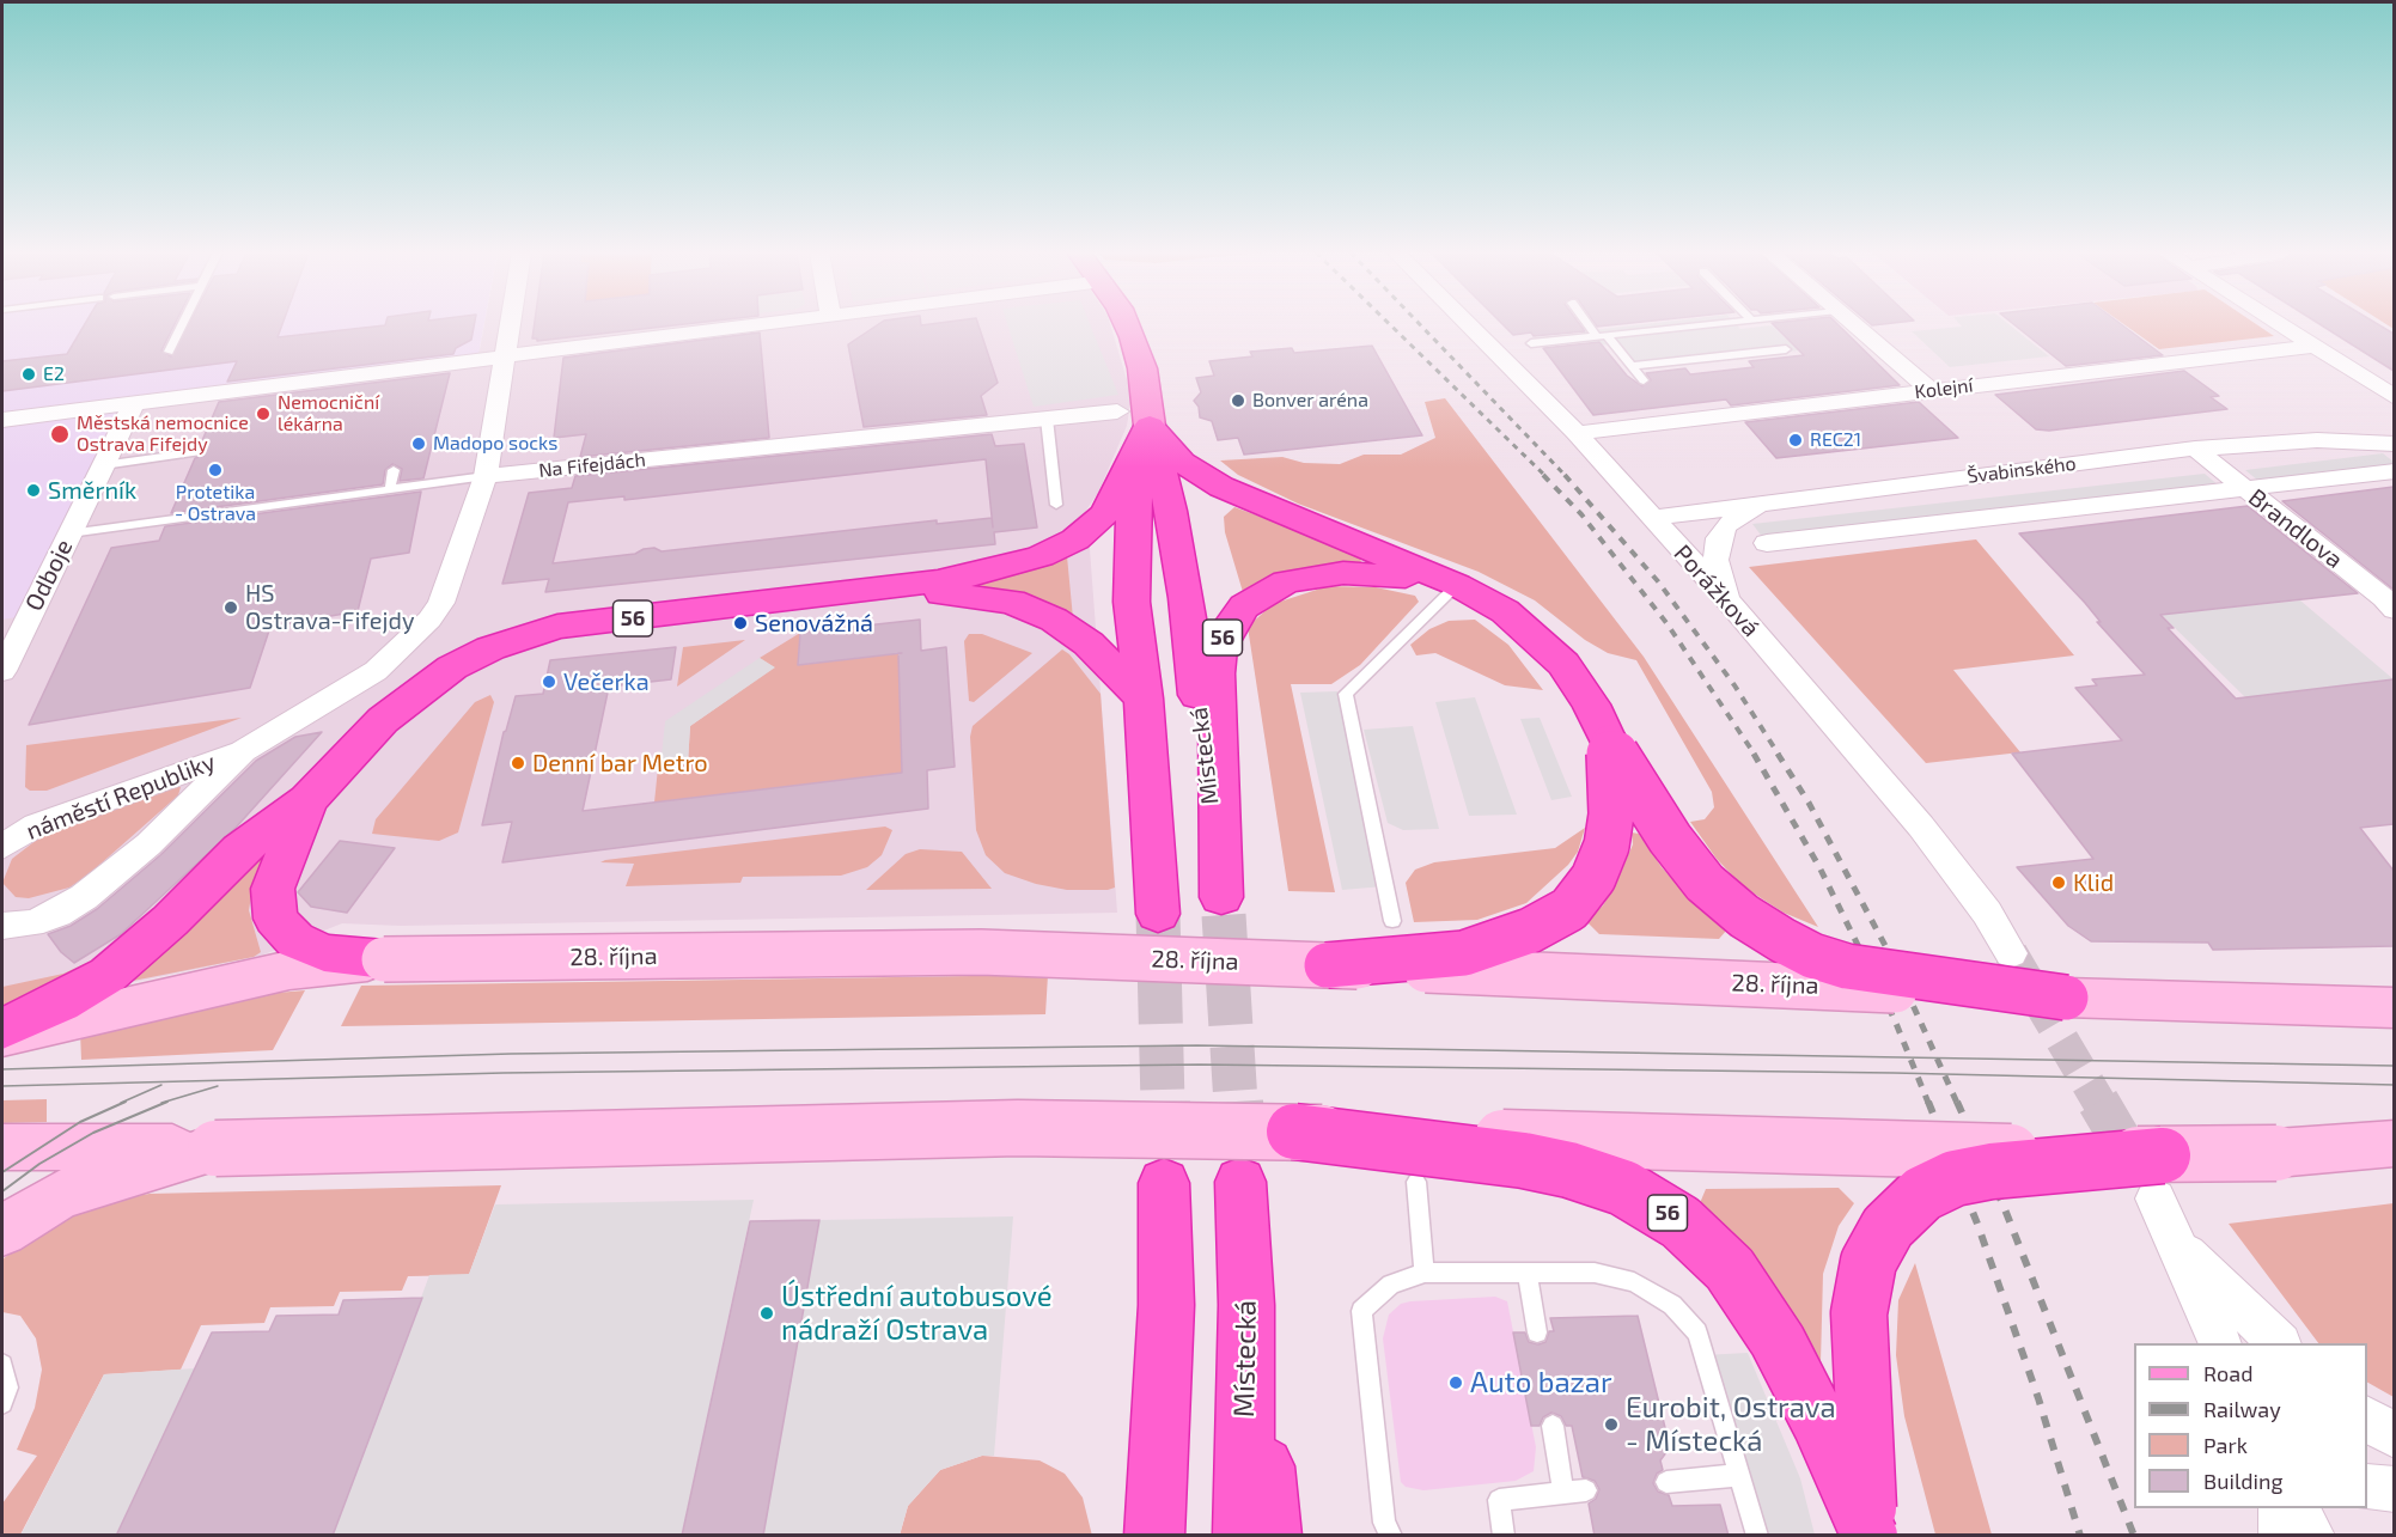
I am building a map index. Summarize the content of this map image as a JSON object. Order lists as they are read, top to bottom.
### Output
{
  "streets": {
    "highway": ["56", "Místecká"],
    "street": [
      "Kolejní",
      "Na Fifejdách",
      "Švabinského",
      "Brandlova",
      "Odboje",
      "Porážková",
      "náměstí Republiky",
      "28. října"
    ]
  },
  "crossings": [
    ["Kolejní", "Porážková"],
    ["Na Fifejdách", "Odboje"],
    ["Na Fifejdách", "náměstí Republiky"],
    ["Švabinského", "Brandlova"],
    ["Švabinského", "Porážková"],
    ["56", "Místecká"],
    ["56", "28. října"]
  ],
  "places": [
    "E2",
    "Bonver aréna",
    "Nemocniční lékárna",
    "Městská nemocnice Ostrava Fifejdy",
    "REC21",
    "Madopo socks",
    "Protetika - Ostrava",
    "Směrník",
    "HS Ostrava-Fifejdy",
    "Senovážná",
    "Večerka",
    "Denní bar Metro",
    "Klid",
    "Ústřední autobusové nádraží Ostrava",
    "Auto bazar",
    "Eurobit, Ostrava - Místecká"
  ],
  "legend": [
    "Road",
    "Railway",
    "Park",
    "Building"
  ]
}
